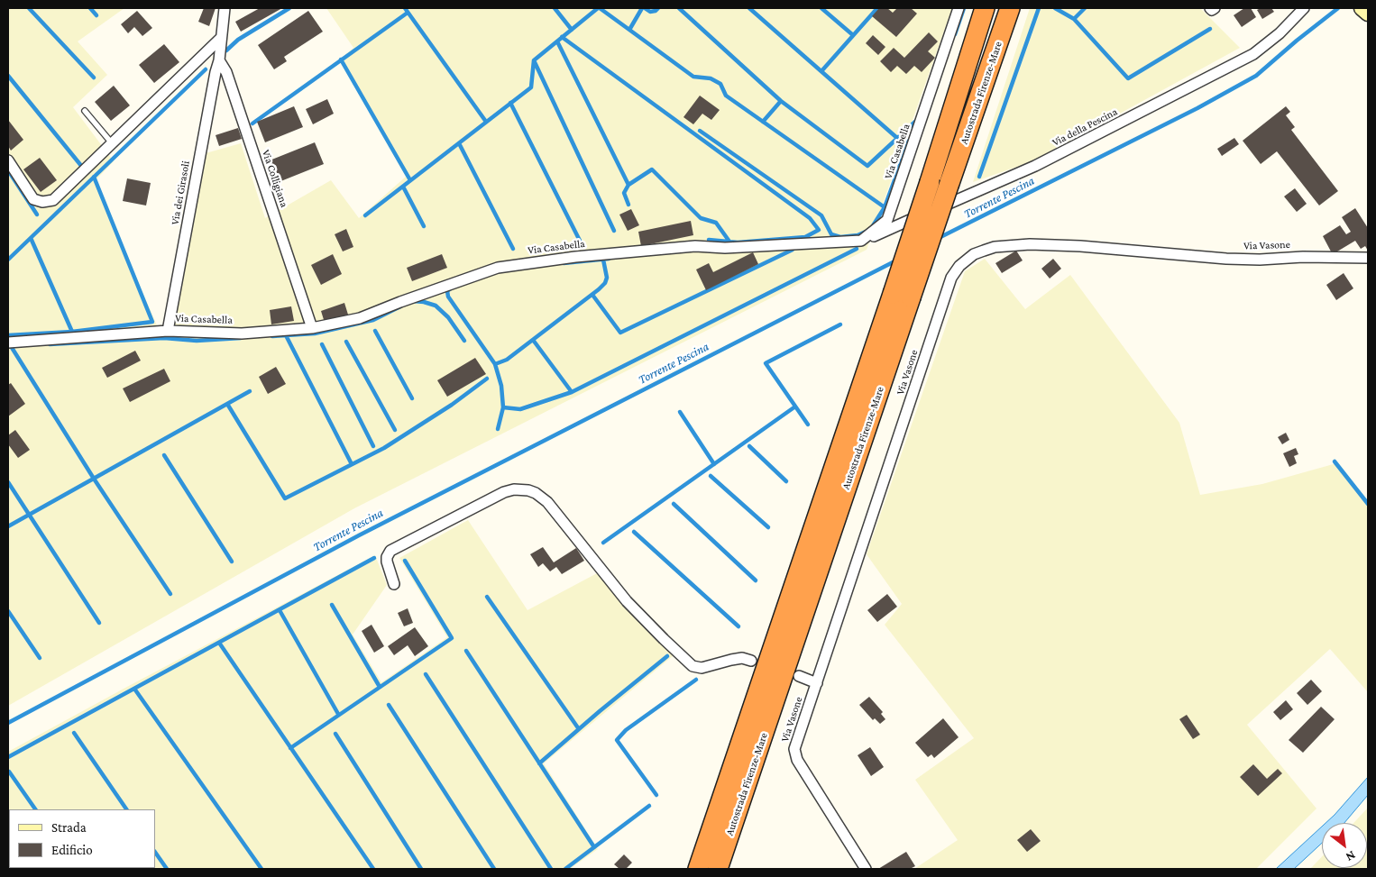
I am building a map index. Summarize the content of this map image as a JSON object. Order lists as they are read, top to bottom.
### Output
{
  "streets": {
    "highway": ["Autostrada Firenze-Mare"],
    "street": [
      "Via della Pescina",
      "Via Casabella",
      "Via Colligiana",
      "Via dei Girasoli",
      "Via Vasone"
    ]
  },
  "crossings": [
    ["Via della Pescina", "Via Casabella"],
    ["Via Casabella", "Via Colligiana"],
    ["Via Casabella", "Via dei Girasoli"],
    ["Via Colligiana", "Via dei Girasoli"]
  ],
  "water": ["Torrente Pescina"],
  "legend": ["Strada", "Edificio"],
  "north": "bottom right"
}
